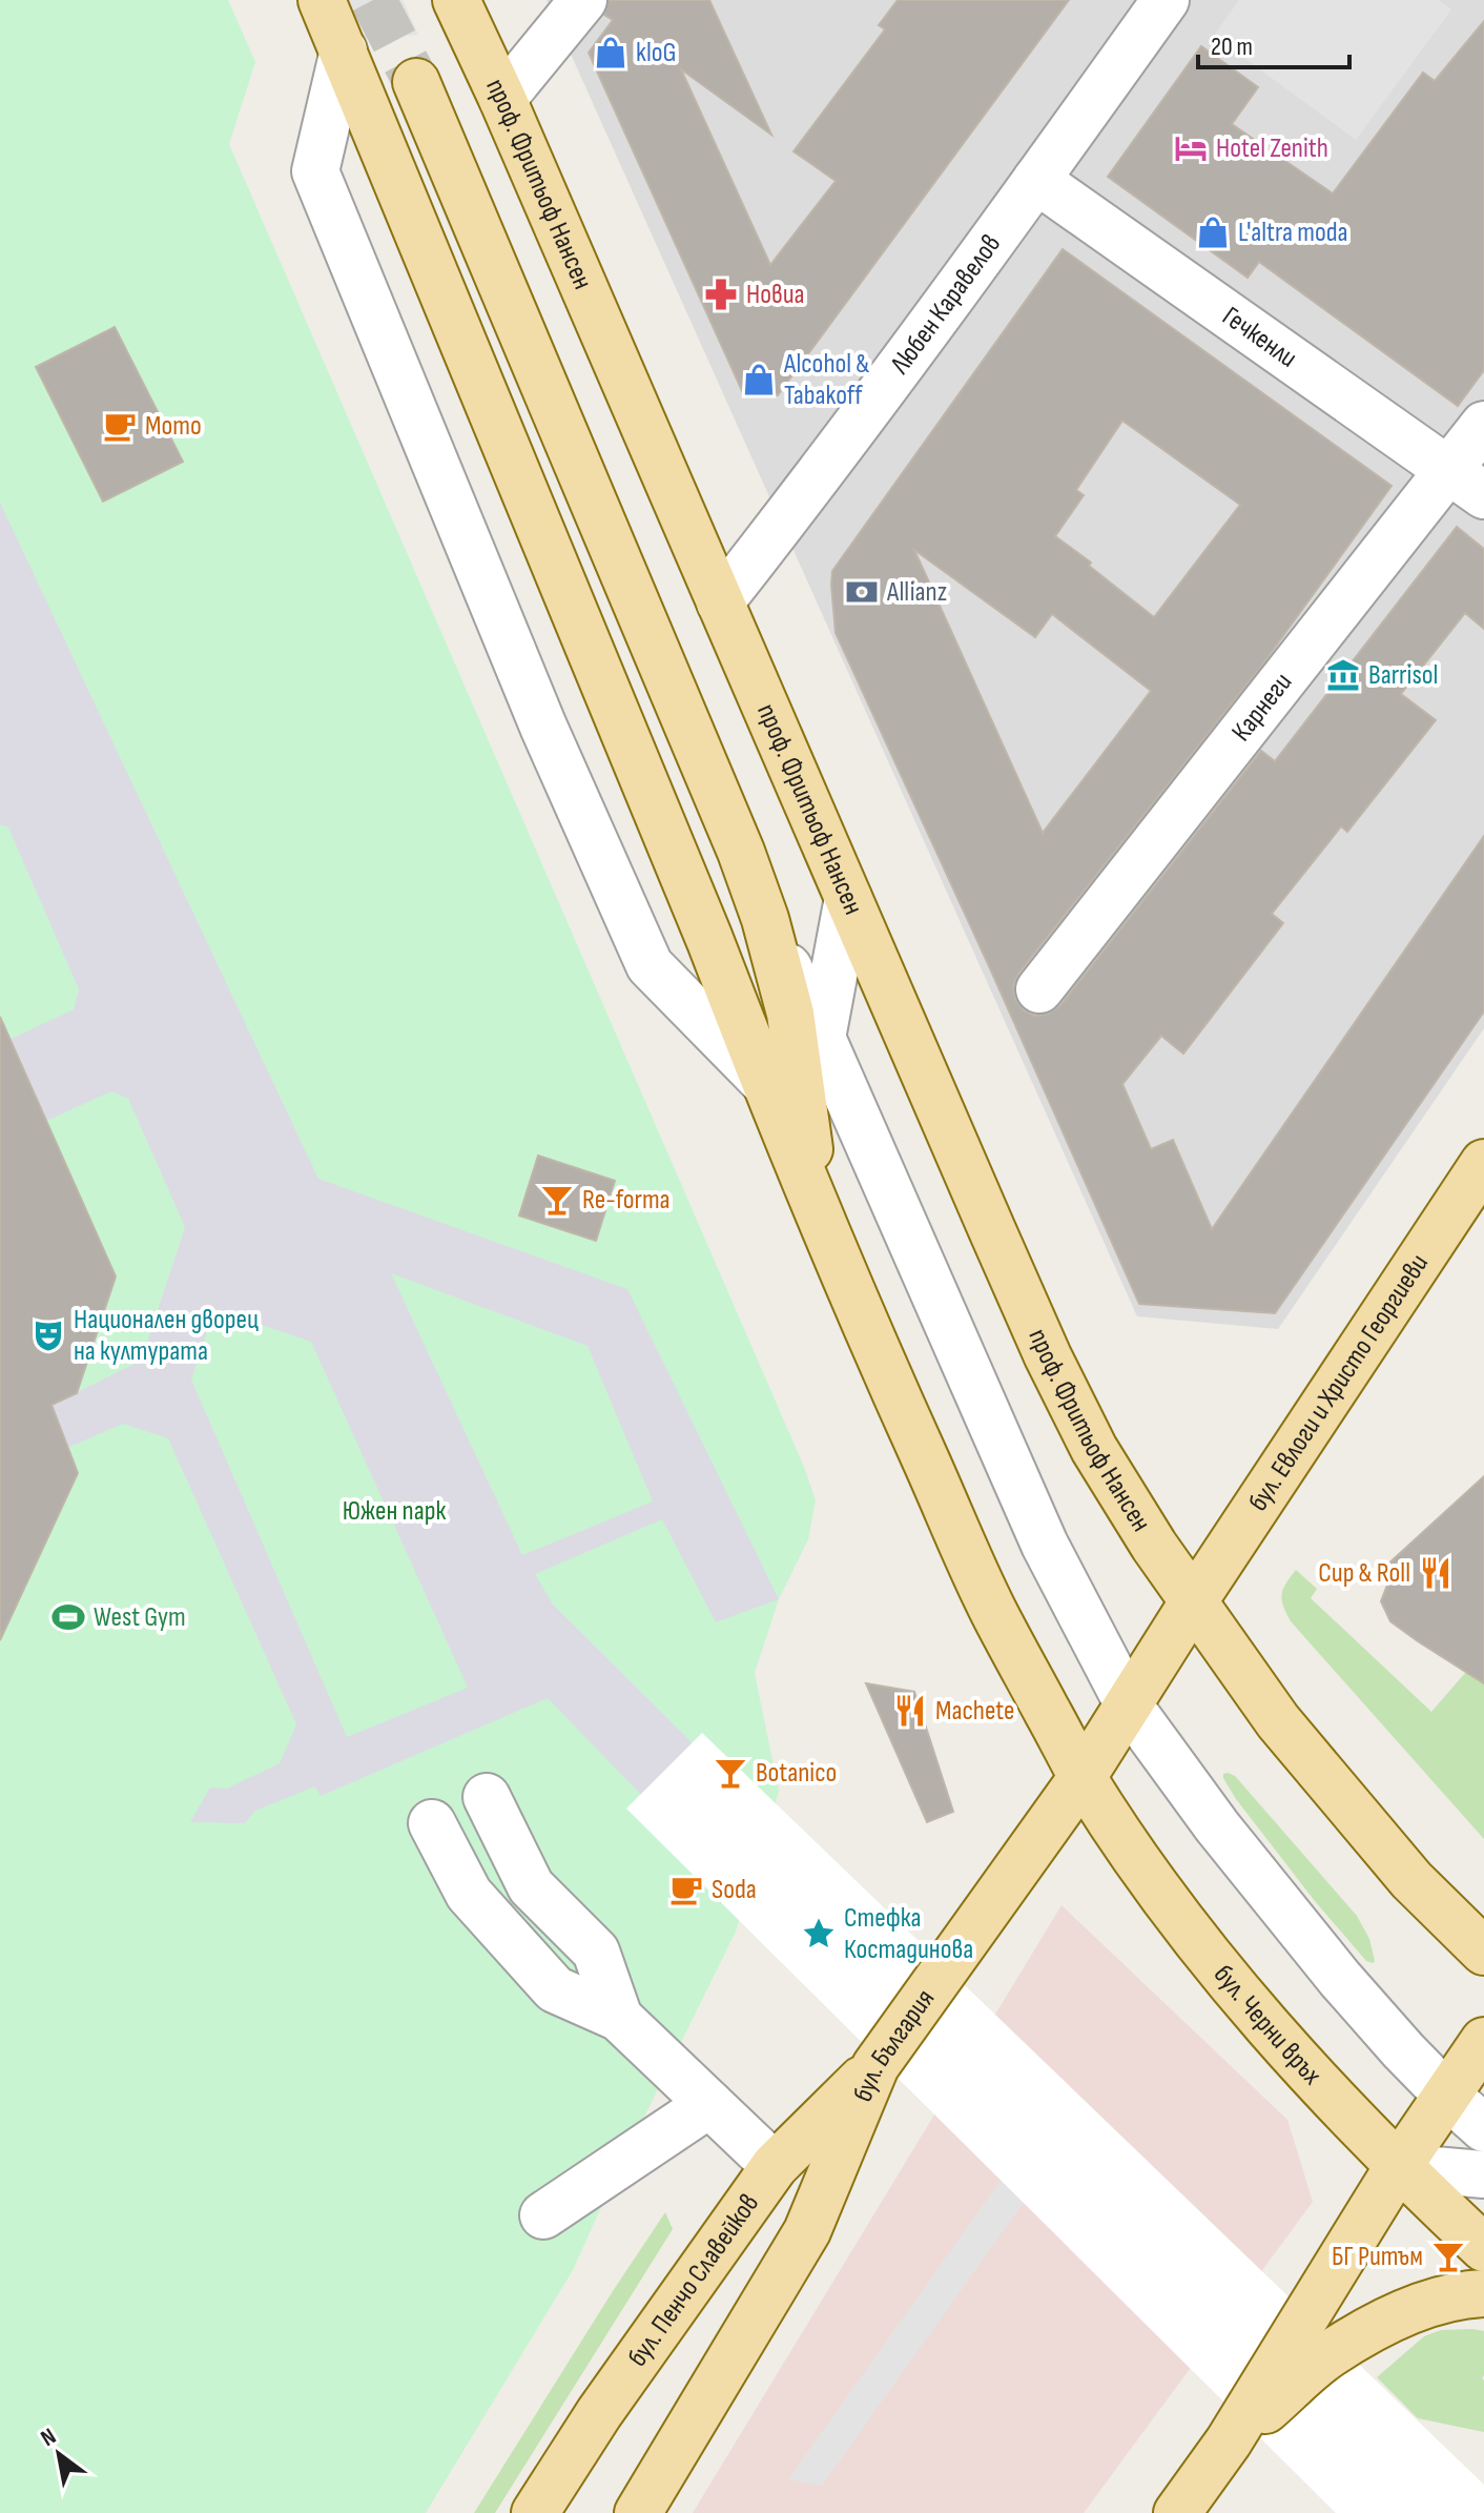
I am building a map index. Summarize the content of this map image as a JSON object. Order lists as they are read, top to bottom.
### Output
{
  "streets": {
    "main road": [
      "проф. Фритьоф Нансен",
      "бул. Евлоги и Христо Георгиеви",
      "бул. Черни връх",
      "бул. България",
      "бул. Пенчо Славейков"
    ],
    "street": ["Любен Каравелов", "Гечкенли", "Карнеги"]
  },
  "crossings": [
    ["проф. Фритьоф Нансен", "Любен Каравелов"],
    ["проф. Фритьоф Нансен", "бул. Евлоги и Христо Георгиеви"],
    ["проф. Фритьоф Нансен", "бул. България"],
    ["Любен Каравелов", "Гечкенли"],
    ["Гечкенли", "Карнеги"],
    ["бул. Евлоги и Христо Георгиеви", "бул. България"],
    ["бул. Черни връх", "бул. България"],
    ["бул. България", "бул. Пенчо Славейков"]
  ],
  "parks": ["Южен парк"],
  "places": {
    "shop": ["kloG", "L'altra moda", "Alcohol & Tabakoff"],
    "hotel": ["Hotel Zenith"],
    "pharmacy": ["Новиа"],
    "cafe": ["Momo", "Soda"],
    "bank": ["Allianz"],
    "museum": ["Barrisol"],
    "bar": ["Re-forma", "Botanico", "БГ Ритъм"],
    "theatre": ["Национален дворец на културата"],
    "restaurant": ["Cup & Roll", "Machete"],
    "sports": ["West Gym"],
    "place": ["Стефка Костадинова"]
  },
  "scale_bar": "20 m",
  "north": "top left"
}
